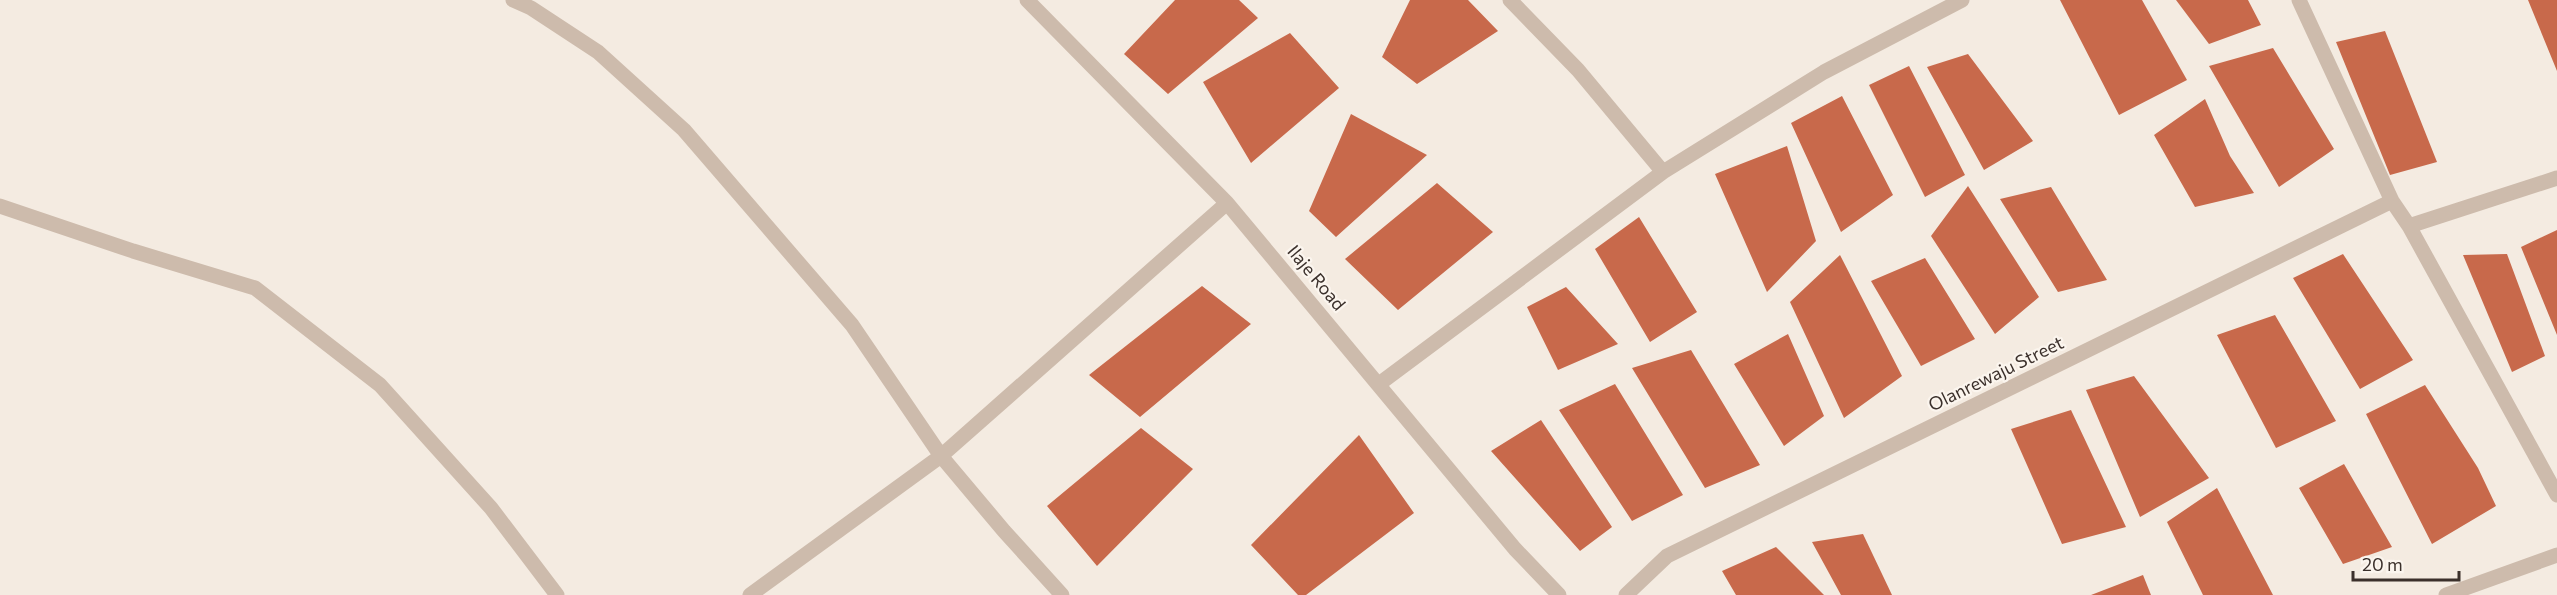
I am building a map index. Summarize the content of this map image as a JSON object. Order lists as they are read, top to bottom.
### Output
{
  "streets": {
    "street": ["Ilaje Road", "Olanrewaju Street"]
  },
  "scale_bar": "20 m"
}
